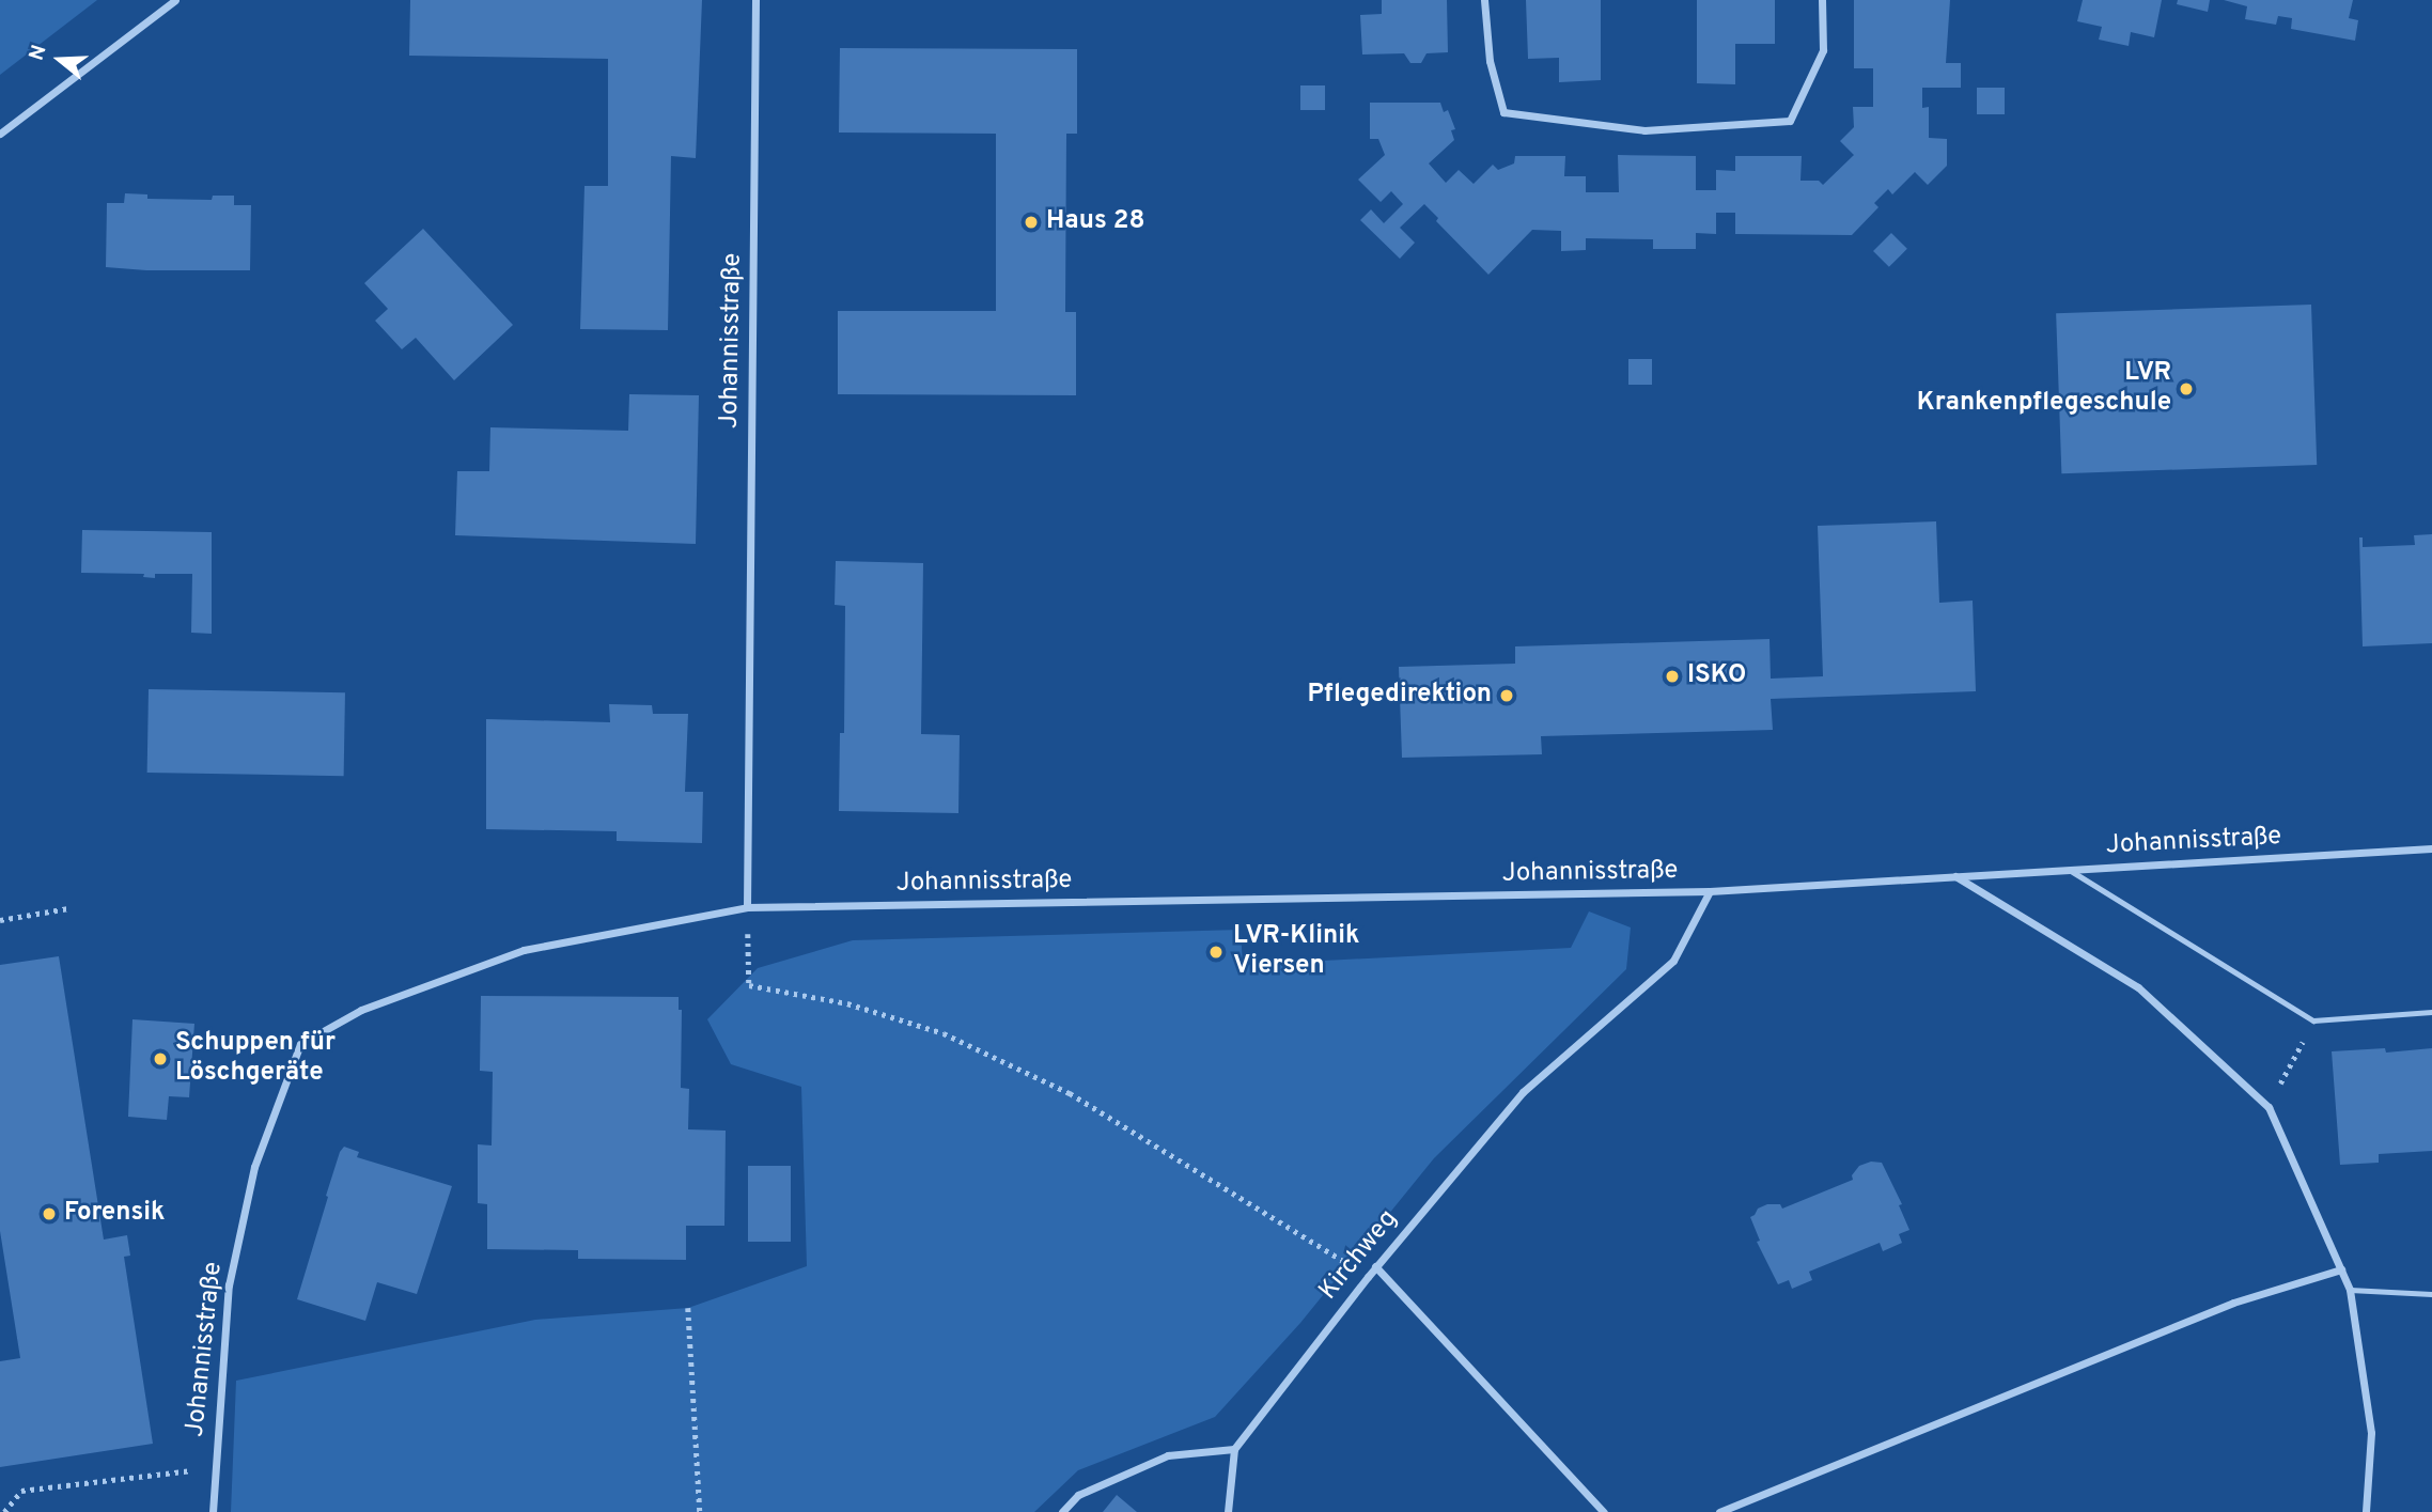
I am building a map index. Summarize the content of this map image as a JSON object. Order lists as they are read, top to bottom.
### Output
{
  "streets": {
    "street": ["Johannisstraße", "Kirchweg"]
  },
  "crossings": [
    ["Johannisstraße", "Kirchweg"]
  ],
  "places": [
    "Haus 28",
    "LVR Krankenpflegeschule",
    "ISKO",
    "Pflegedirektion",
    "LVR-Klinik Viersen",
    "Schuppen für Löschgeräte",
    "Forensik"
  ],
  "north": "left"
}
